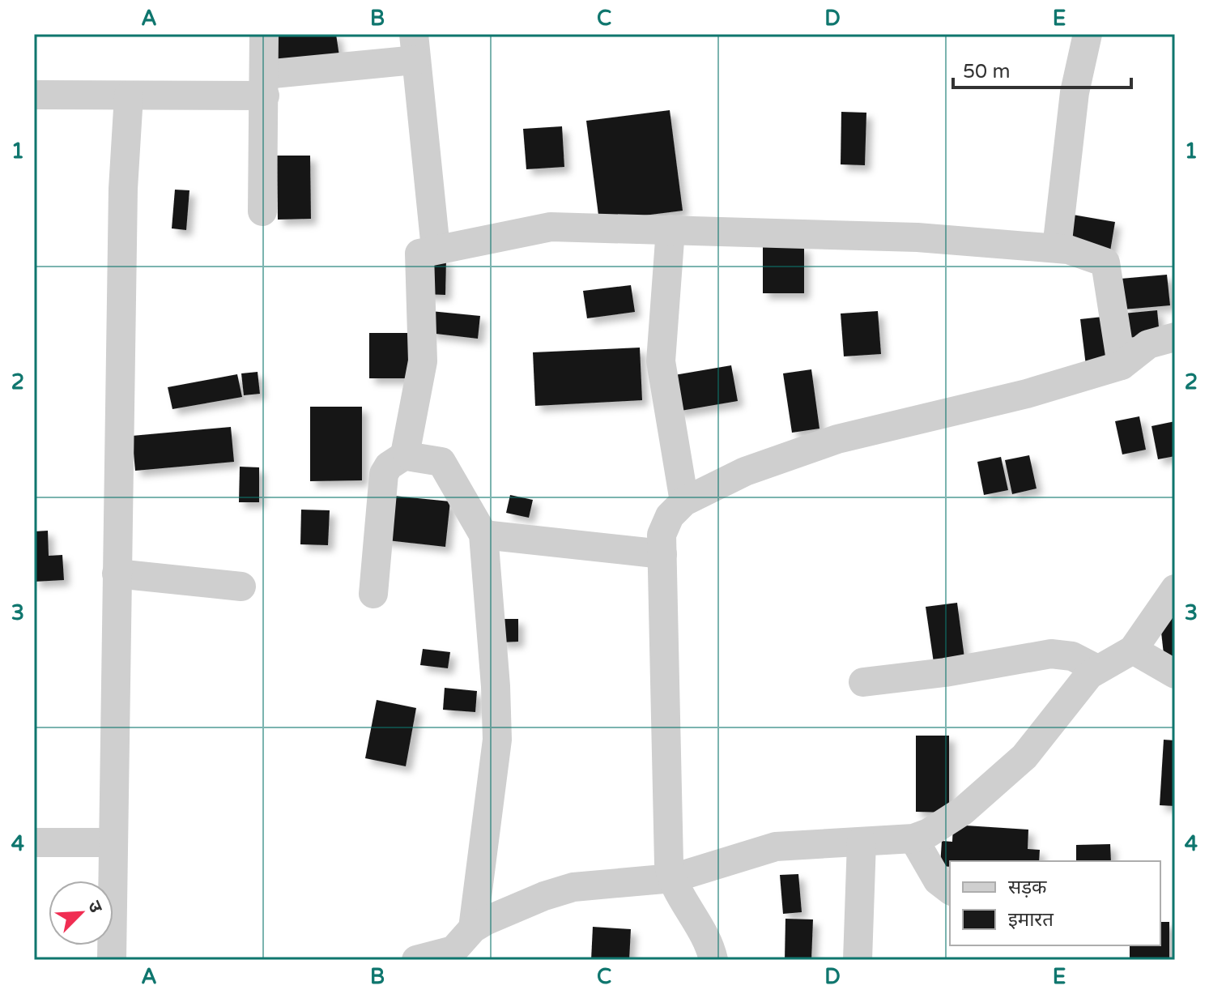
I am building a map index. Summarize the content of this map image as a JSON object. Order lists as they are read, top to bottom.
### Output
{
  "legend": ["सड़क", "इमारत"],
  "scale_bar": "50 m",
  "north": "top right",
  "grid": {
    "columns": [
      "A",
      "B",
      "C",
      "D",
      "E"
    ],
    "rows": [
      "1",
      "2",
      "3",
      "4"
    ]
  }
}
